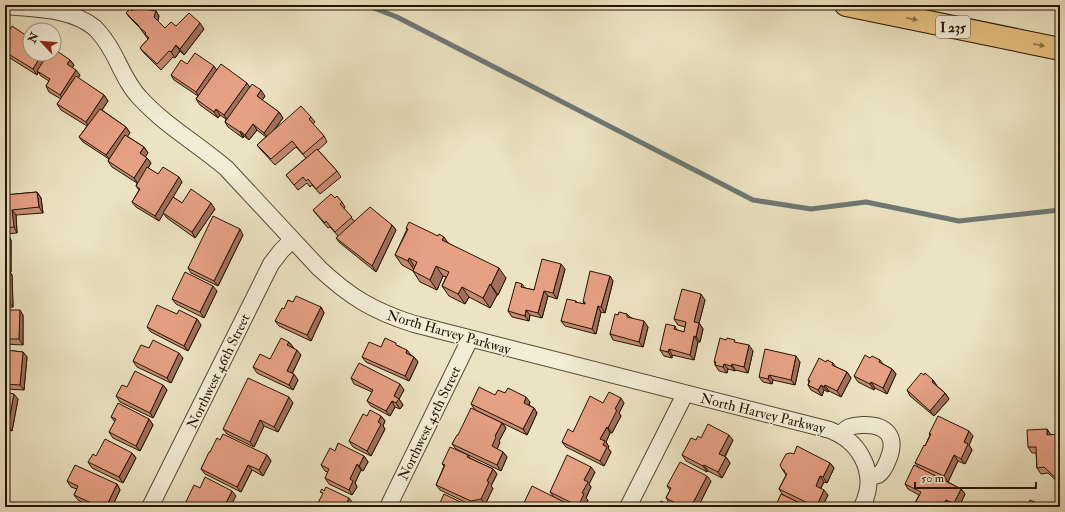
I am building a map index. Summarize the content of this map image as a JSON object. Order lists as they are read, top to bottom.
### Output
{
  "streets": {
    "highway": ["I 235"],
    "street": ["North Harvey Parkway", "Northwest 46th Street", "Northwest 45th Street"]
  },
  "crossings": [
    ["North Harvey Parkway", "Northwest 46th Street"],
    ["North Harvey Parkway", "Northwest 45th Street"]
  ],
  "scale_bar": "50 m",
  "north": "top left"
}
